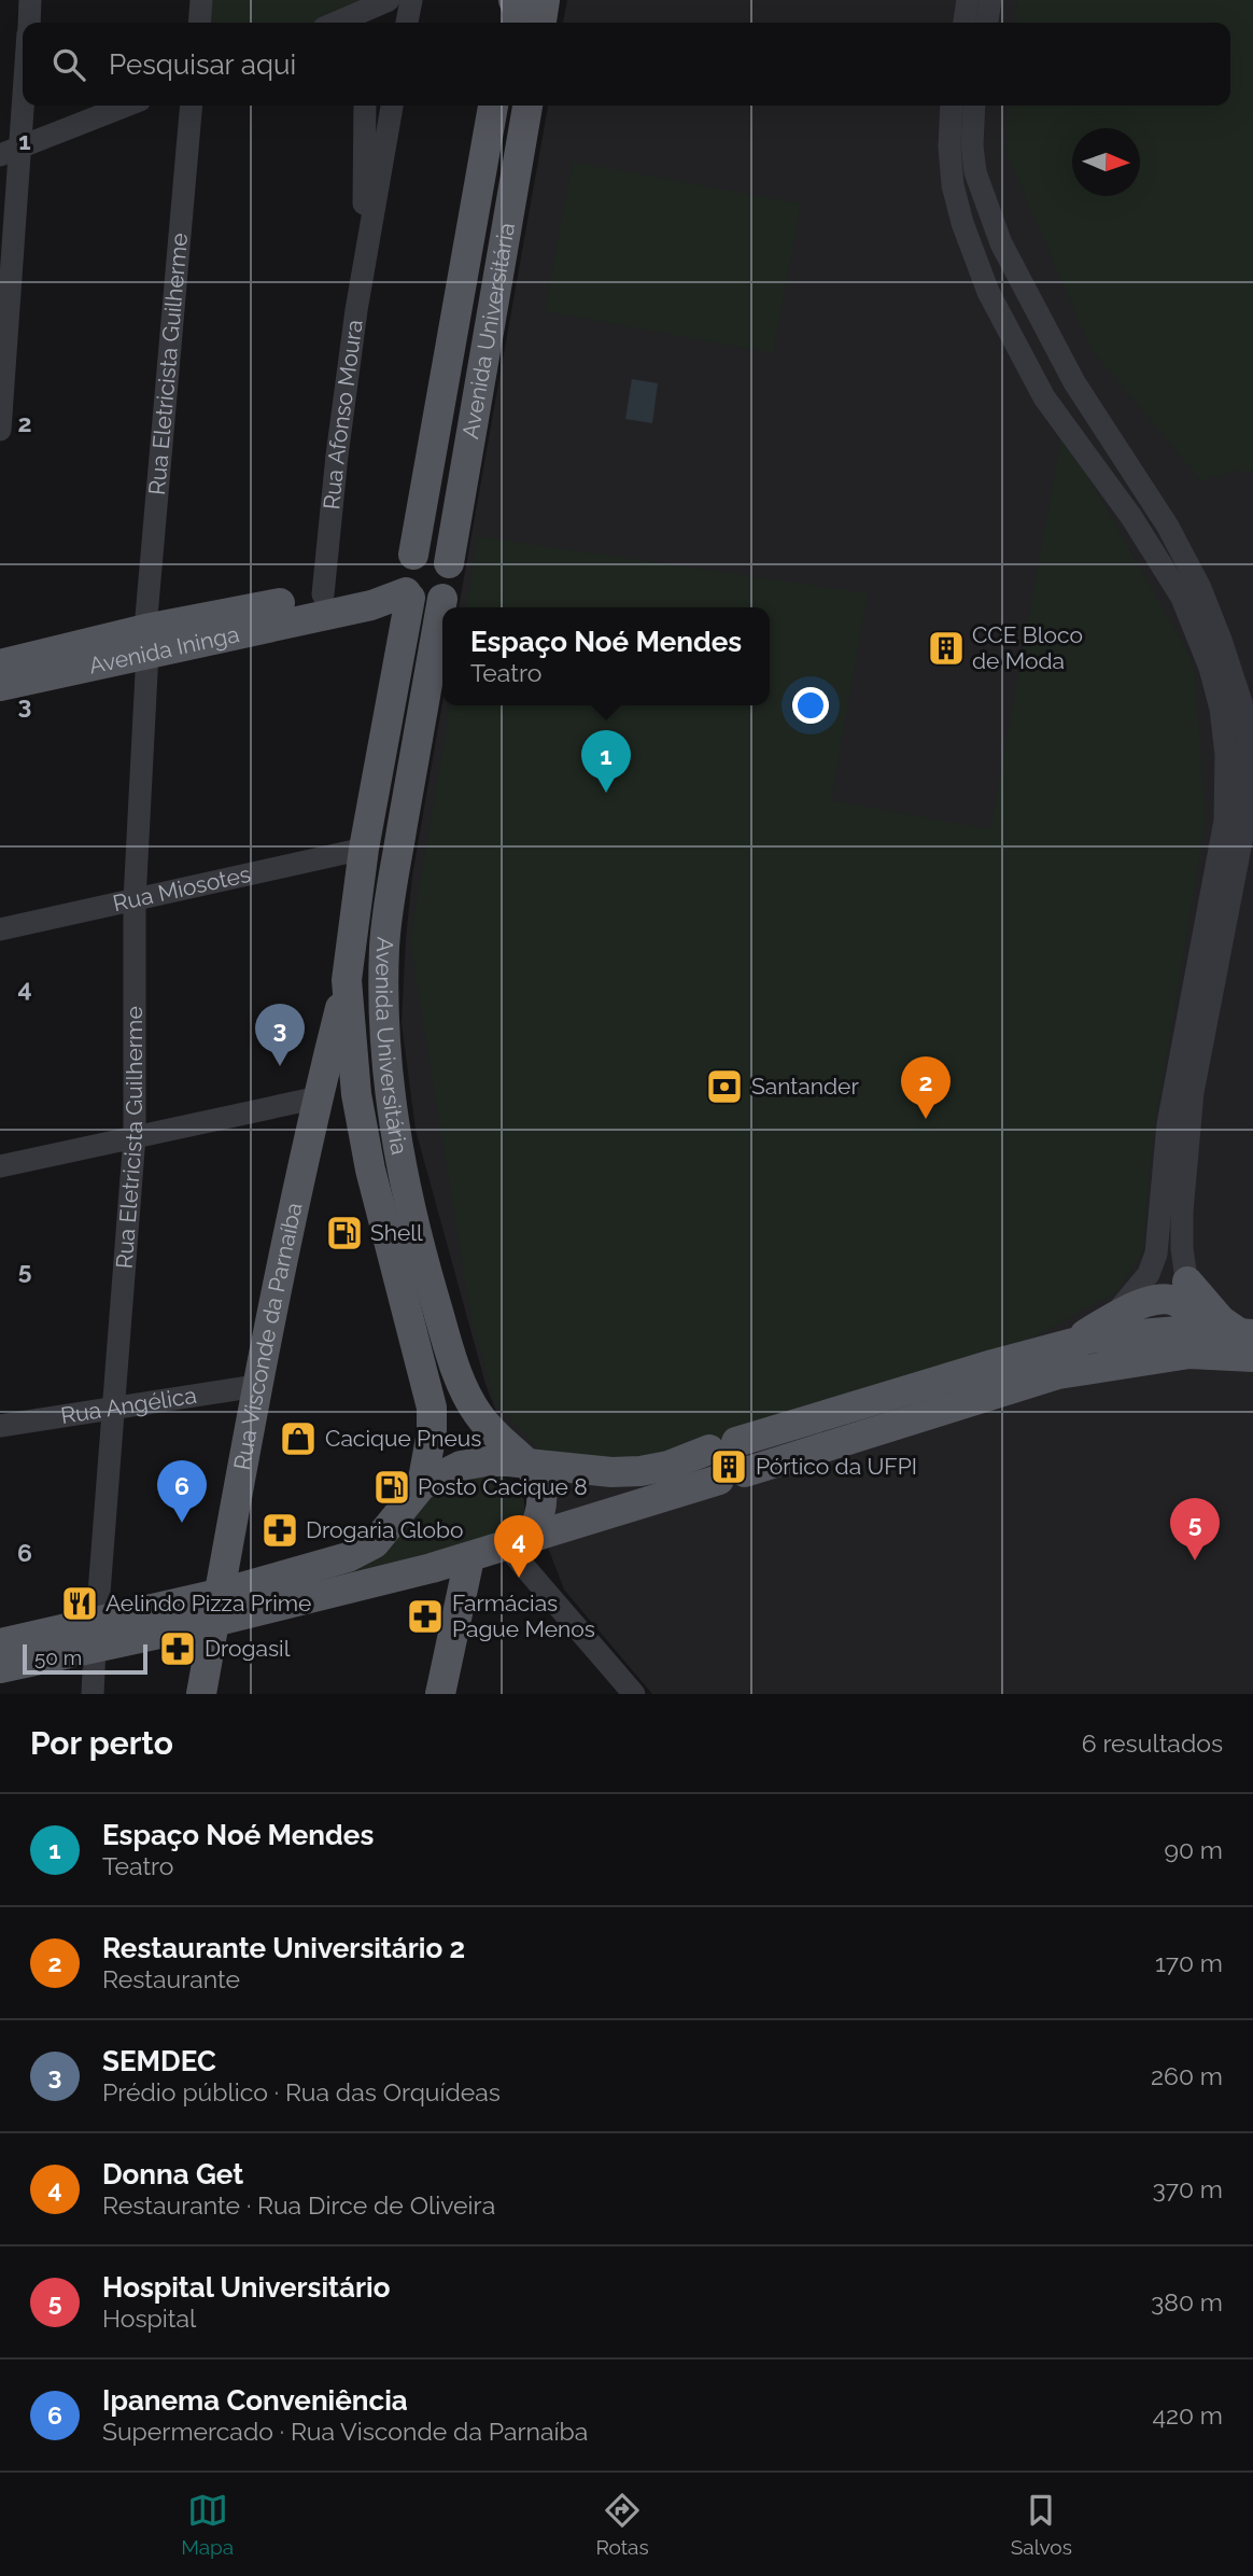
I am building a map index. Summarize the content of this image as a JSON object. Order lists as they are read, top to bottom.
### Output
{
  "streets": {
    "main road": ["Avenida Universitária", "Avenida Ininga", "Rua Visconde da Parnaíba"],
    "street": [
      "Rua Eletricista Guilherme",
      "Rua Afonso Moura",
      "Rua Miosotes",
      "Rua Angélica"
    ]
  },
  "crossings": [
    ["Avenida Universitária", "Avenida Ininga"],
    ["Avenida Universitária", "Rua Miosotes"],
    ["Avenida Universitária", "Rua Visconde da Parnaíba"],
    ["Rua Eletricista Guilherme", "Avenida Ininga"],
    ["Rua Eletricista Guilherme", "Rua Miosotes"],
    ["Rua Eletricista Guilherme", "Rua Angélica"],
    ["Rua Afonso Moura", "Avenida Ininga"],
    ["Rua Visconde da Parnaíba", "Rua Angélica"]
  ],
  "places": {
    "building": ["CCE Bloco de Moda", "Pórtico da UFPI"],
    "bank": ["Santander"],
    "fuel station": ["Shell", "Posto Cacique 8"],
    "shop": ["Cacique Pneus"],
    "pharmacy": ["Drogaria Globo", "Farmácias Pague Menos", "Drogasil"],
    "restaurant": ["Aelindo Pizza Prime"]
  },
  "scale_bar": "50 m",
  "north": "right",
  "page": {
    "search": "Pesquisar aqui",
    "popup": ["Espaço Noé Mendes", "Teatro"],
    "pins": [
      "1",
      "3",
      "2",
      "6",
      "5",
      "4"
    ],
    "scale": "50 m",
    "heading": ["Por perto", "6 resultados"],
    "list": [
      {
        "mark": "1",
        "name": "Espaço Noé Mendes",
        "note": "Teatro",
        "value": "90 m"
      },
      {
        "mark": "2",
        "name": "Restaurante Universitário 2",
        "note": "Restaurante",
        "value": "170 m"
      },
      {
        "mark": "3",
        "name": "SEMDEC",
        "note": "Prédio público · Rua das Orquídeas",
        "value": "260 m"
      },
      {
        "mark": "4",
        "name": "Donna Get",
        "note": "Restaurante · Rua Dirce de Oliveira",
        "value": "370 m"
      },
      {
        "mark": "5",
        "name": "Hospital Universitário",
        "note": "Hospital",
        "value": "380 m"
      },
      {
        "mark": "6",
        "name": "Ipanema Conveniência",
        "note": "Supermercado · Rua Visconde da Parnaíba",
        "value": "420 m"
      }
    ],
    "nav": ["Mapa", "Rotas", "Salvos"]
  },
  "grid": {
    "rows": [
      "1",
      "2",
      "3",
      "4",
      "5",
      "6"
    ]
  }
}
